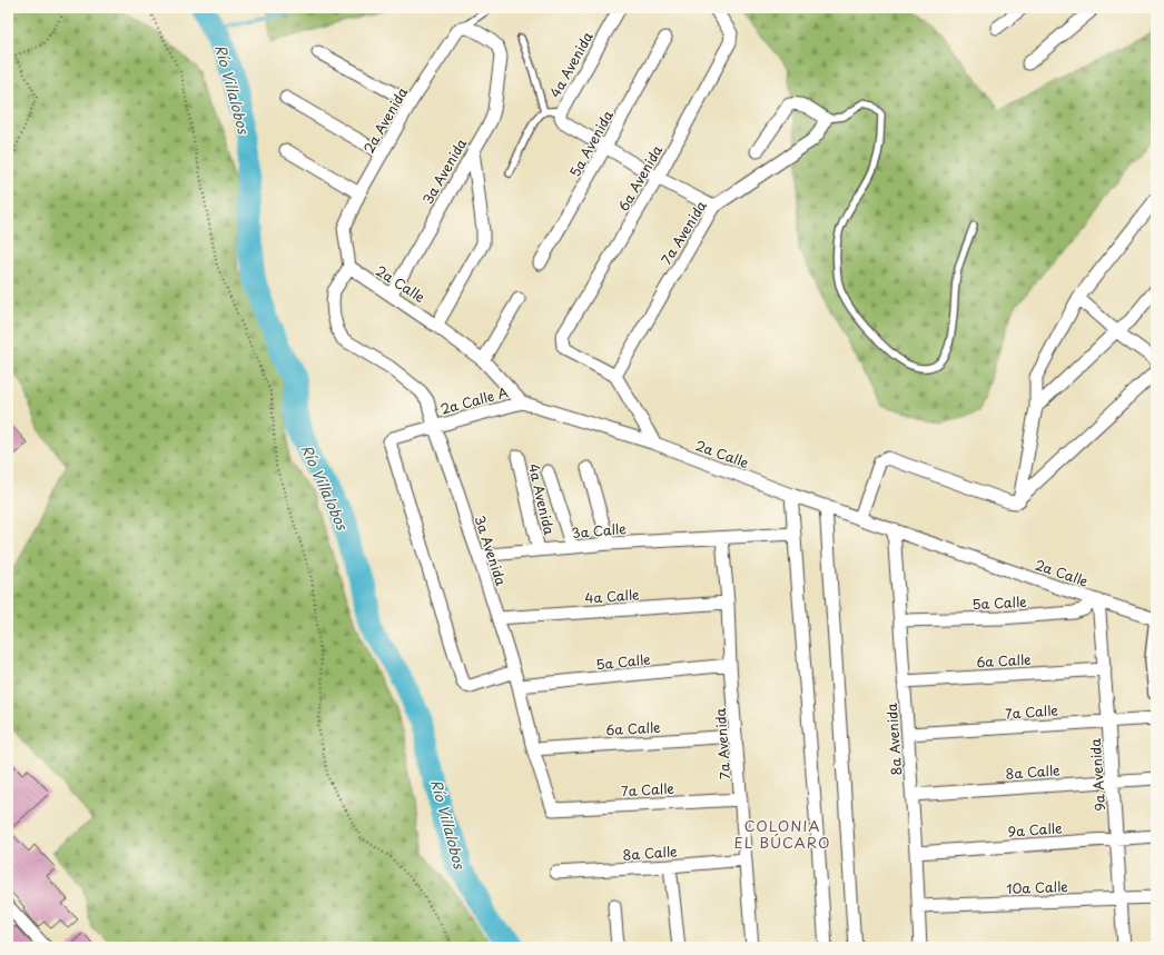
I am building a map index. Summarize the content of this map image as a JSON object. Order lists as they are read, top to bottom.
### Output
{
  "streets": {
    "street": [
      "4a Avenida",
      "2a Avenida",
      "5a Avenida",
      "3a Avenida",
      "6a Avenida",
      "7a Avenida",
      "2a Calle",
      "2a Calle A",
      "3a Calle",
      "4a Calle",
      "5a Calle",
      "6a Calle",
      "7a Calle",
      "8a Avenida",
      "8a Calle",
      "9a Avenida",
      "9a Calle",
      "10a Calle"
    ]
  },
  "crossings": [
    ["4a Avenida", "3a Calle"],
    ["2a Avenida", "3a Avenida"],
    ["2a Avenida", "2a Calle"],
    ["3a Avenida", "2a Calle"],
    ["3a Avenida", "2a Calle A"],
    ["3a Avenida", "3a Calle"],
    ["3a Avenida", "4a Calle"],
    ["3a Avenida", "5a Calle"],
    ["3a Avenida", "6a Calle"],
    ["3a Avenida", "7a Calle"],
    ["6a Avenida", "7a Avenida"],
    ["7a Avenida", "3a Calle"],
    ["7a Avenida", "4a Calle"],
    ["7a Avenida", "5a Calle"],
    ["7a Avenida", "6a Calle"],
    ["7a Avenida", "7a Calle"],
    ["7a Avenida", "8a Calle"],
    ["2a Calle", "2a Calle A"],
    ["2a Calle", "5a Calle"],
    ["2a Calle", "8a Avenida"],
    ["2a Calle", "9a Avenida"],
    ["5a Calle", "8a Avenida"],
    ["5a Calle", "9a Avenida"],
    ["6a Calle", "8a Avenida"],
    ["6a Calle", "9a Avenida"],
    ["7a Calle", "8a Avenida"],
    ["7a Calle", "9a Avenida"],
    ["8a Avenida", "8a Calle"],
    ["8a Avenida", "9a Calle"],
    ["8a Avenida", "10a Calle"],
    ["8a Calle", "9a Avenida"],
    ["9a Avenida", "9a Calle"],
    ["9a Avenida", "10a Calle"]
  ],
  "districts": ["COLONIA EL BÚCARO"],
  "water": ["Río Villalobos"]
}
